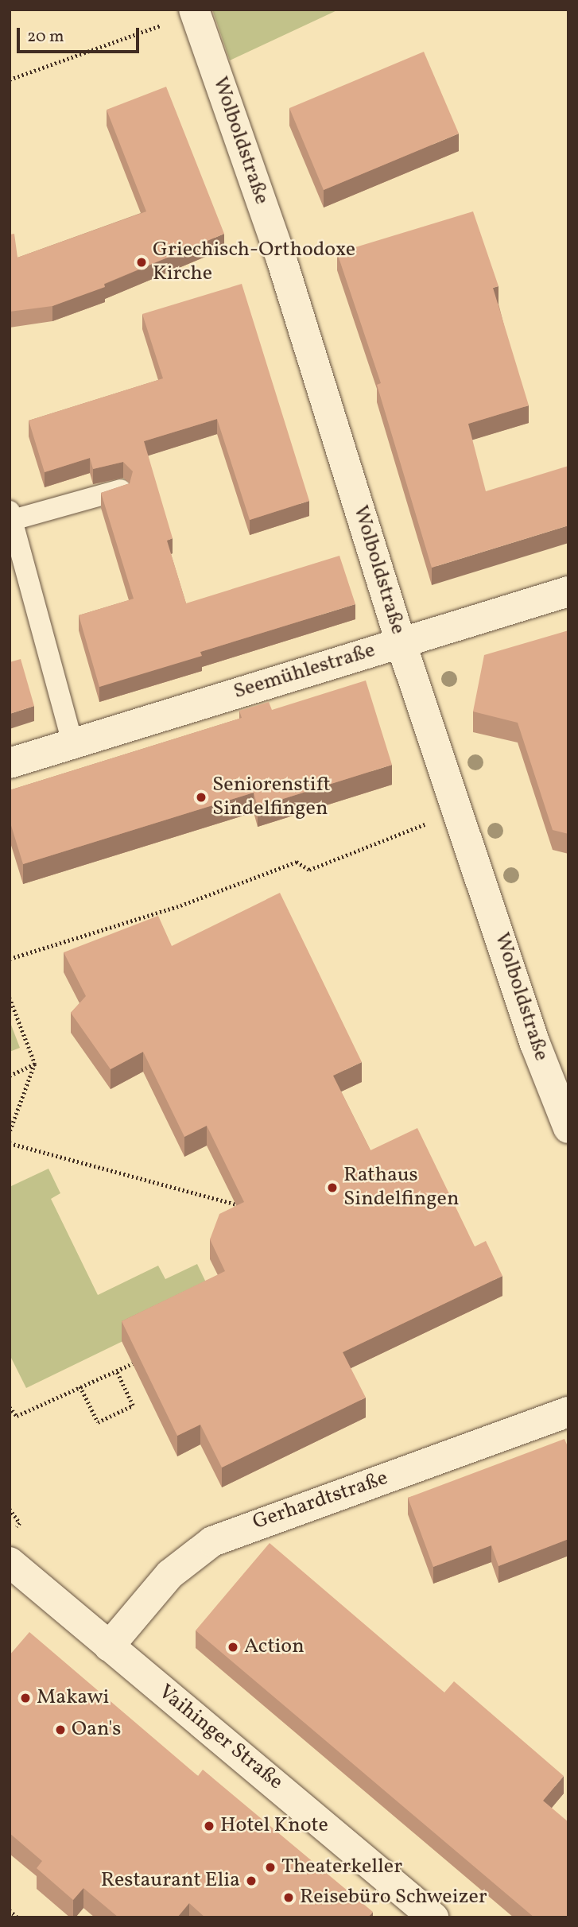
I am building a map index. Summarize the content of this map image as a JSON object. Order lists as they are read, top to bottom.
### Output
{
  "streets": {
    "street": [
      "Wolboldstraße",
      "Seemühlestraße",
      "Gerhardtstraße",
      "Vaihinger Straße"
    ]
  },
  "crossings": [
    ["Wolboldstraße", "Seemühlestraße"],
    ["Gerhardtstraße", "Vaihinger Straße"]
  ],
  "places": [
    "Griechisch-Orthodoxe Kirche",
    "Seniorenstift Sindelfingen",
    "Rathaus Sindelfingen",
    "Action",
    "Makawi",
    "Oan's",
    "Hotel Knote",
    "Theaterkeller",
    "Restaurant Elia",
    "Reisebüro Schweizer"
  ],
  "scale_bar": "20 m"
}
